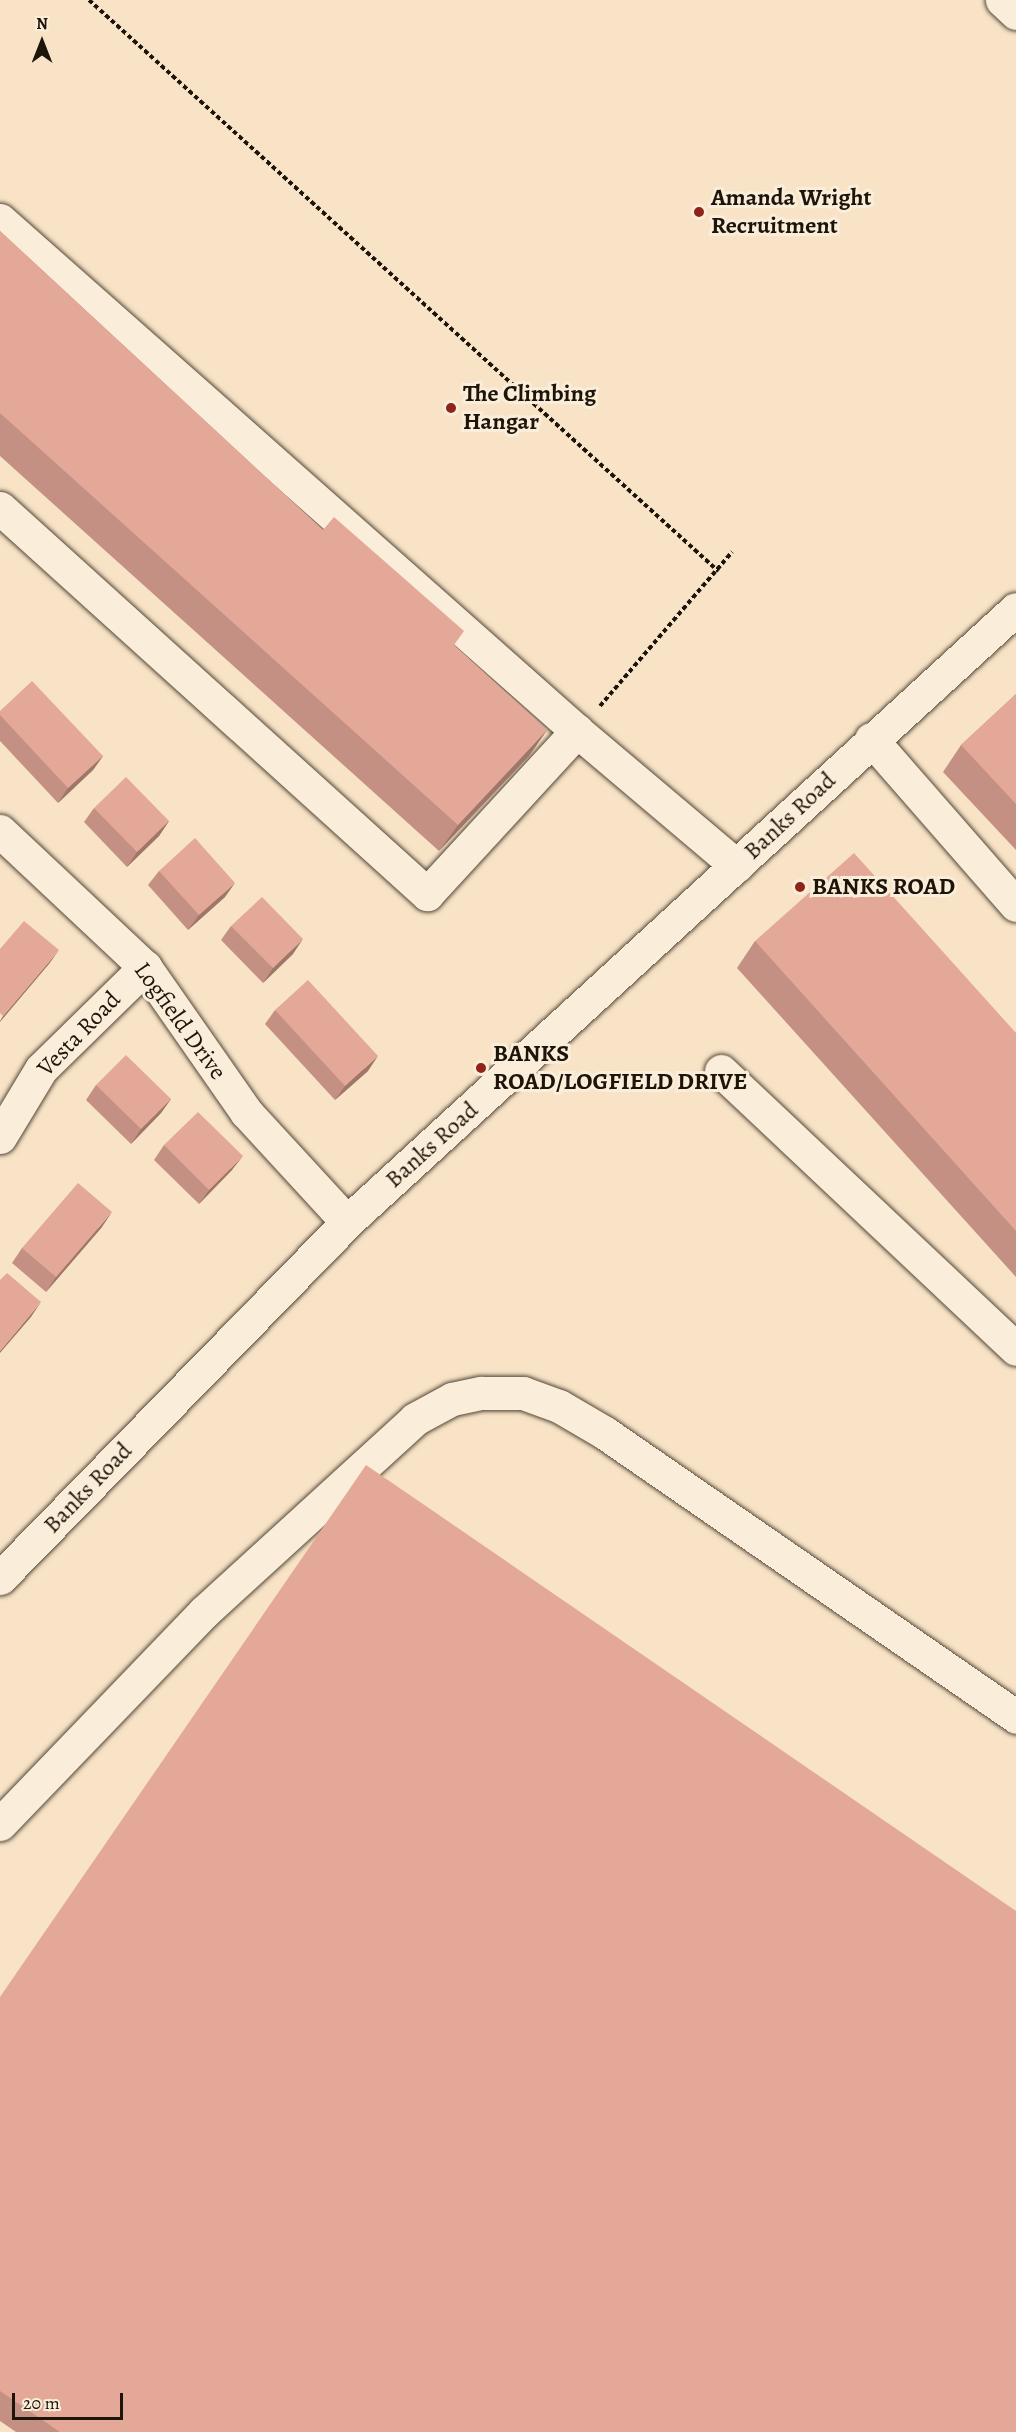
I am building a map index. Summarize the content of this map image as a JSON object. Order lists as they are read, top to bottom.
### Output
{
  "streets": {
    "street": ["Banks Road", "Logfield Drive", "Vesta Road"]
  },
  "crossings": [
    ["Banks Road", "Logfield Drive"],
    ["Logfield Drive", "Vesta Road"]
  ],
  "places": [
    "Amanda Wright Recruitment",
    "The Climbing Hangar",
    "BANKS ROAD",
    "BANKS ROAD/LOGFIELD DRIVE"
  ],
  "scale_bar": "20 m",
  "north": "top"
}
